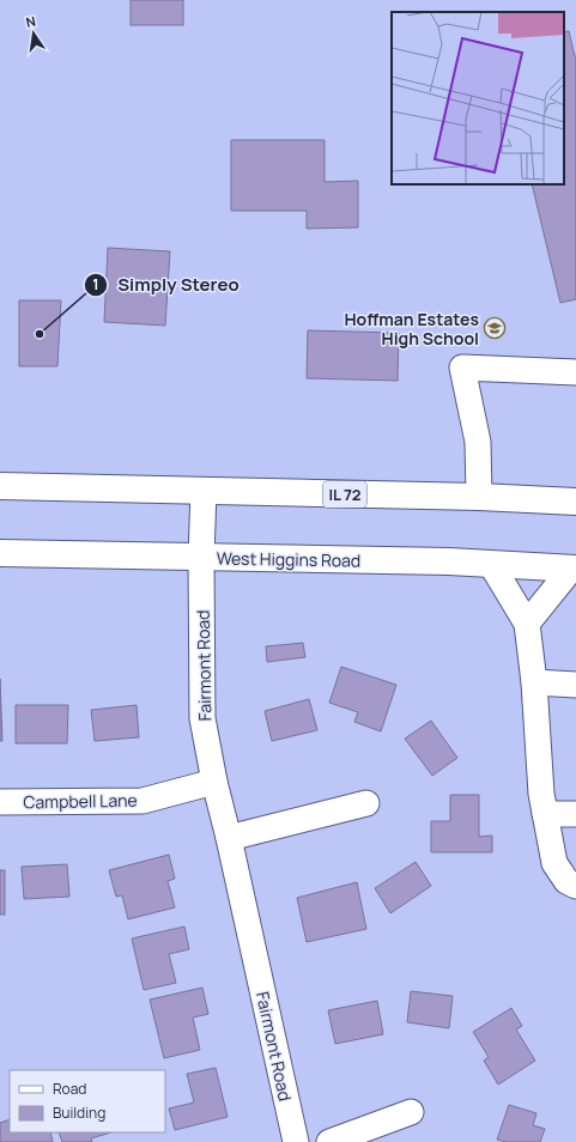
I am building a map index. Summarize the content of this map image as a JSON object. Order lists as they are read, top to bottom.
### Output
{
  "streets": {
    "main road": ["IL 72", "West Higgins Road"],
    "street": ["Fairmont Road", "Campbell Lane"]
  },
  "crossings": [
    ["IL 72", "Fairmont Road"],
    ["West Higgins Road", "Fairmont Road"],
    ["Fairmont Road", "Campbell Lane"]
  ],
  "places": {
    "school or university": ["Hoffman Estates High School"],
    "other": ["Simply Stereo"]
  },
  "legend": ["Road", "Building"],
  "north": "top"
}
